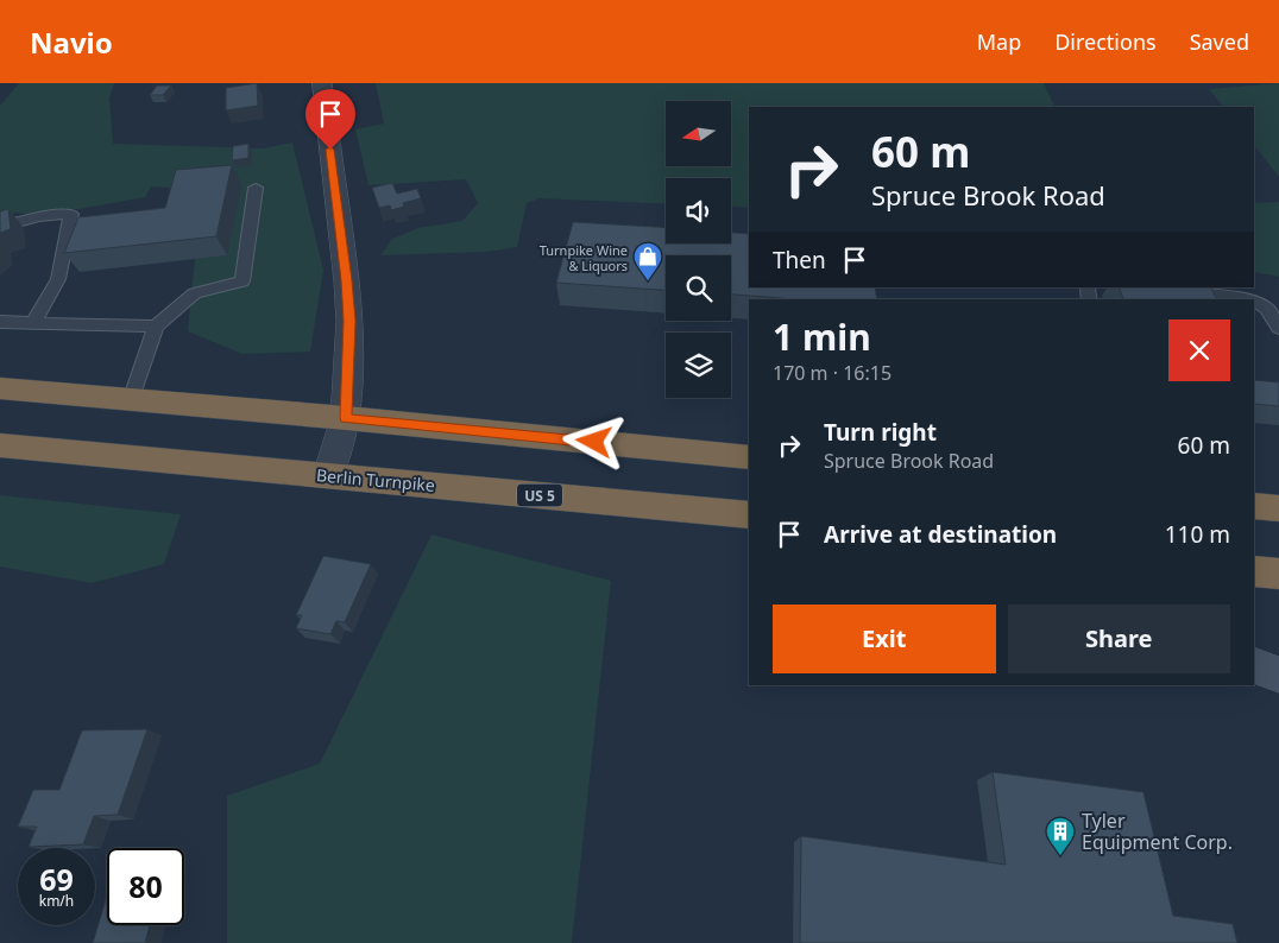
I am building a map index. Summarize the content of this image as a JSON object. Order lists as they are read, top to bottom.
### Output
{
  "streets": {
    "highway": ["Berlin Turnpike", "US 5"]
  },
  "places": {
    "shop": ["Turnpike Wine & Liquors"],
    "building": ["Tyler Equipment Corp."]
  },
  "north": "left",
  "page": {
    "header": "Navio",
    "nav": ["Map", "Directions", "Saved"],
    "turn": ["60 m", "Spruce Brook Road"],
    "then": "Then",
    "heading": ["1 min", "170 m · 16:15"],
    "list": [
      {
        "name": "Turn right",
        "note": "Spruce Brook Road",
        "value": "60 m"
      },
      {
        "name": "Arrive at destination",
        "value": "110 m"
      }
    ],
    "buttons": ["Exit", "Share"],
    "speed": "69 km/h",
    "limit": "80"
  }
}
